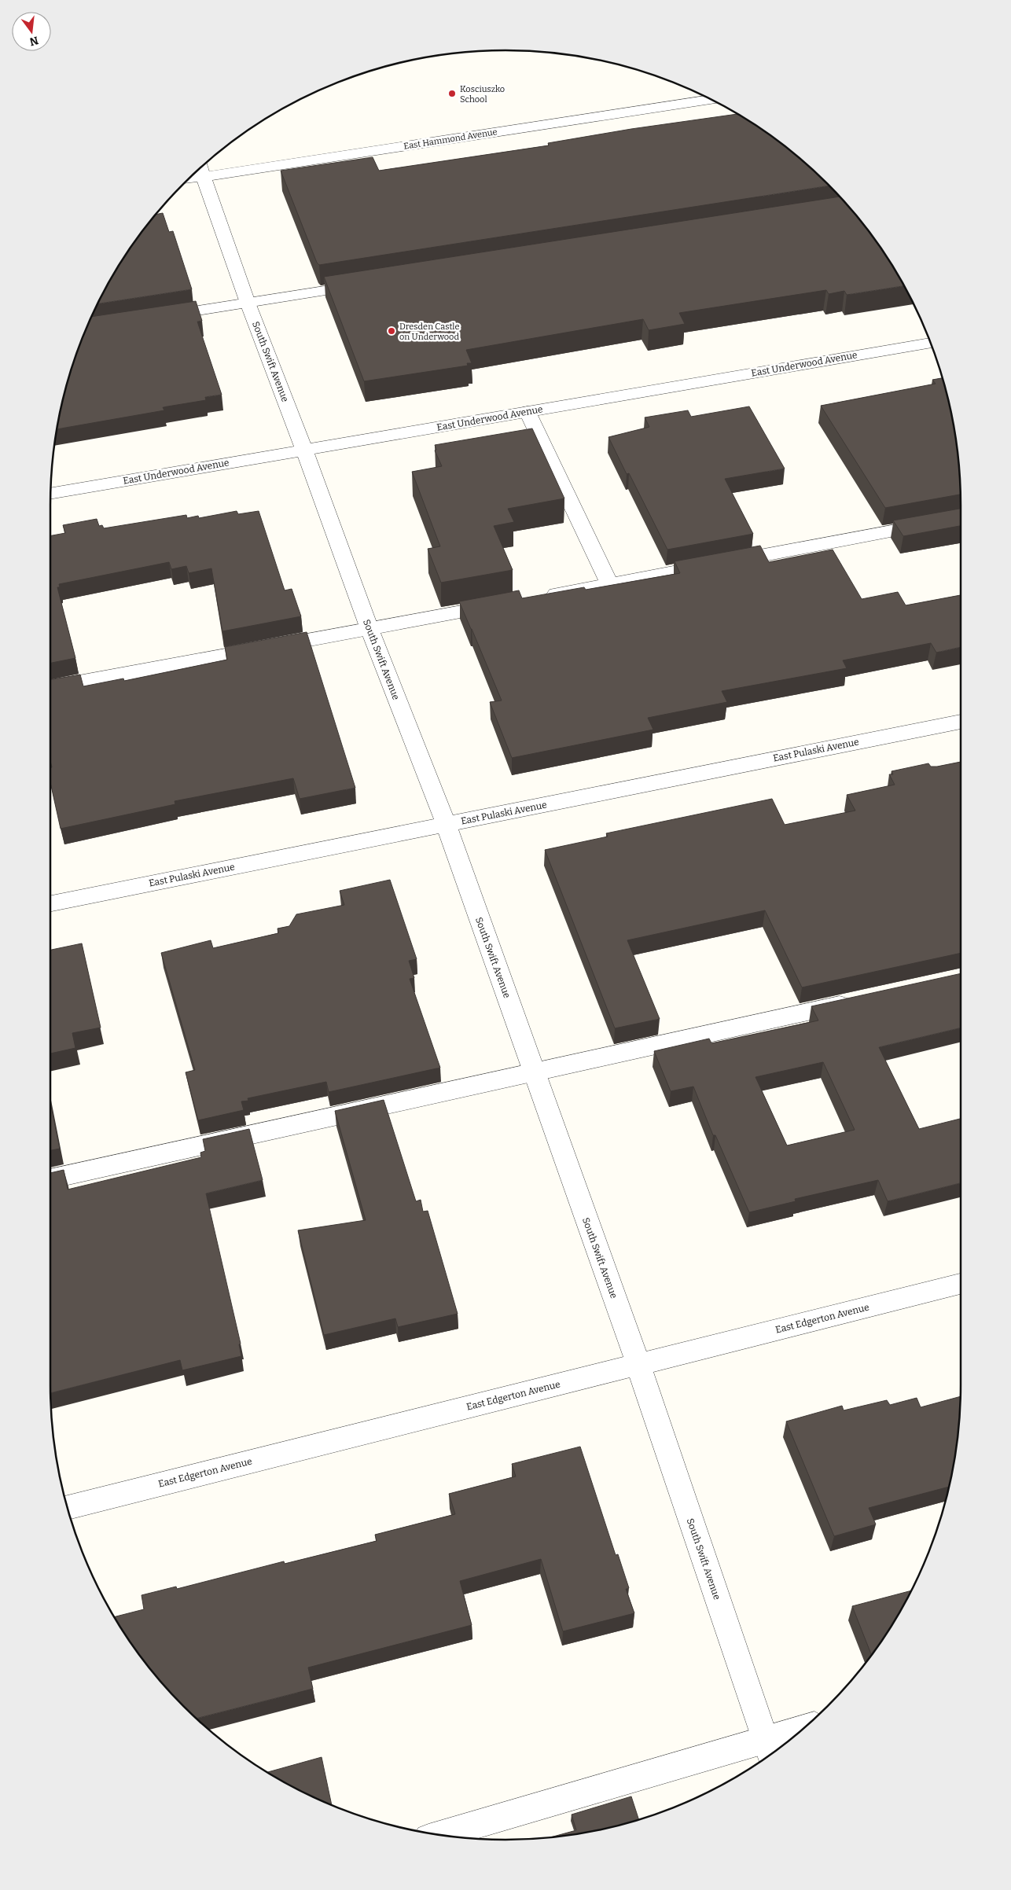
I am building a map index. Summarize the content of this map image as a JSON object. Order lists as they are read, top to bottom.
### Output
{
  "streets": {
    "street": [
      "East Hammond Avenue",
      "South Swift Avenue",
      "East Underwood Avenue",
      "East Pulaski Avenue",
      "East Edgerton Avenue"
    ]
  },
  "crossings": [
    ["East Hammond Avenue", "South Swift Avenue"],
    ["South Swift Avenue", "East Underwood Avenue"],
    ["South Swift Avenue", "East Pulaski Avenue"],
    ["South Swift Avenue", "East Edgerton Avenue"]
  ],
  "places": ["Kosciuszko School", "Dresden Castle on Underwood"],
  "north": "bottom"
}
